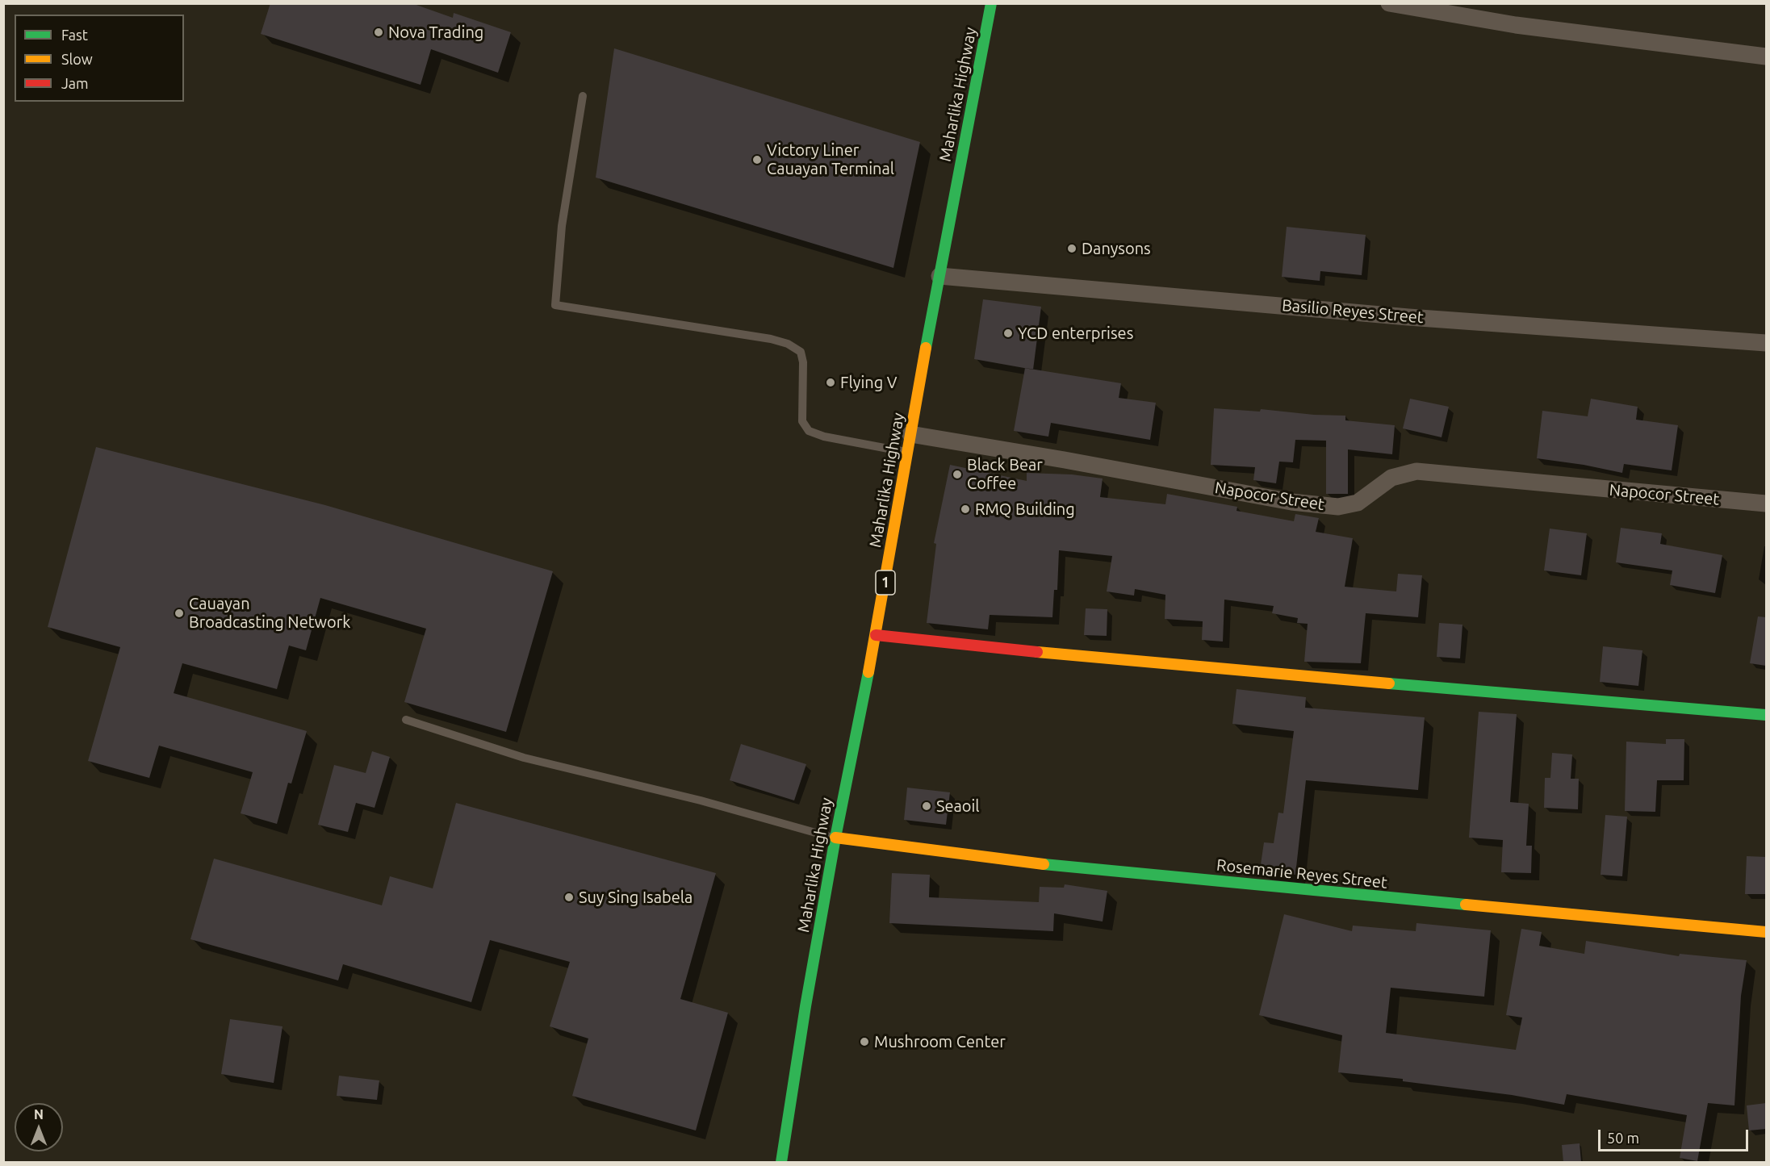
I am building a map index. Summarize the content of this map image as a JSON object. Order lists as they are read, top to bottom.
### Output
{
  "streets": {
    "main road": ["Maharlika Highway", "1", "Rosemarie Reyes Street"],
    "street": ["Basilio Reyes Street", "Napocor Street"]
  },
  "crossings": [
    ["Maharlika Highway", "Basilio Reyes Street"],
    ["Maharlika Highway", "Napocor Street"],
    ["Maharlika Highway", "Rosemarie Reyes Street"]
  ],
  "places": [
    "Nova Trading",
    "Victory Liner Cauayan Terminal",
    "Danysons",
    "YCD enterprises",
    "Flying V",
    "Black Bear Coffee",
    "RMQ Building",
    "Cauayan Broadcasting Network",
    "Seaoil",
    "Suy Sing Isabela",
    "Mushroom Center"
  ],
  "legend": ["Fast", "Slow", "Jam"],
  "scale_bar": "50 m",
  "north": "top"
}
